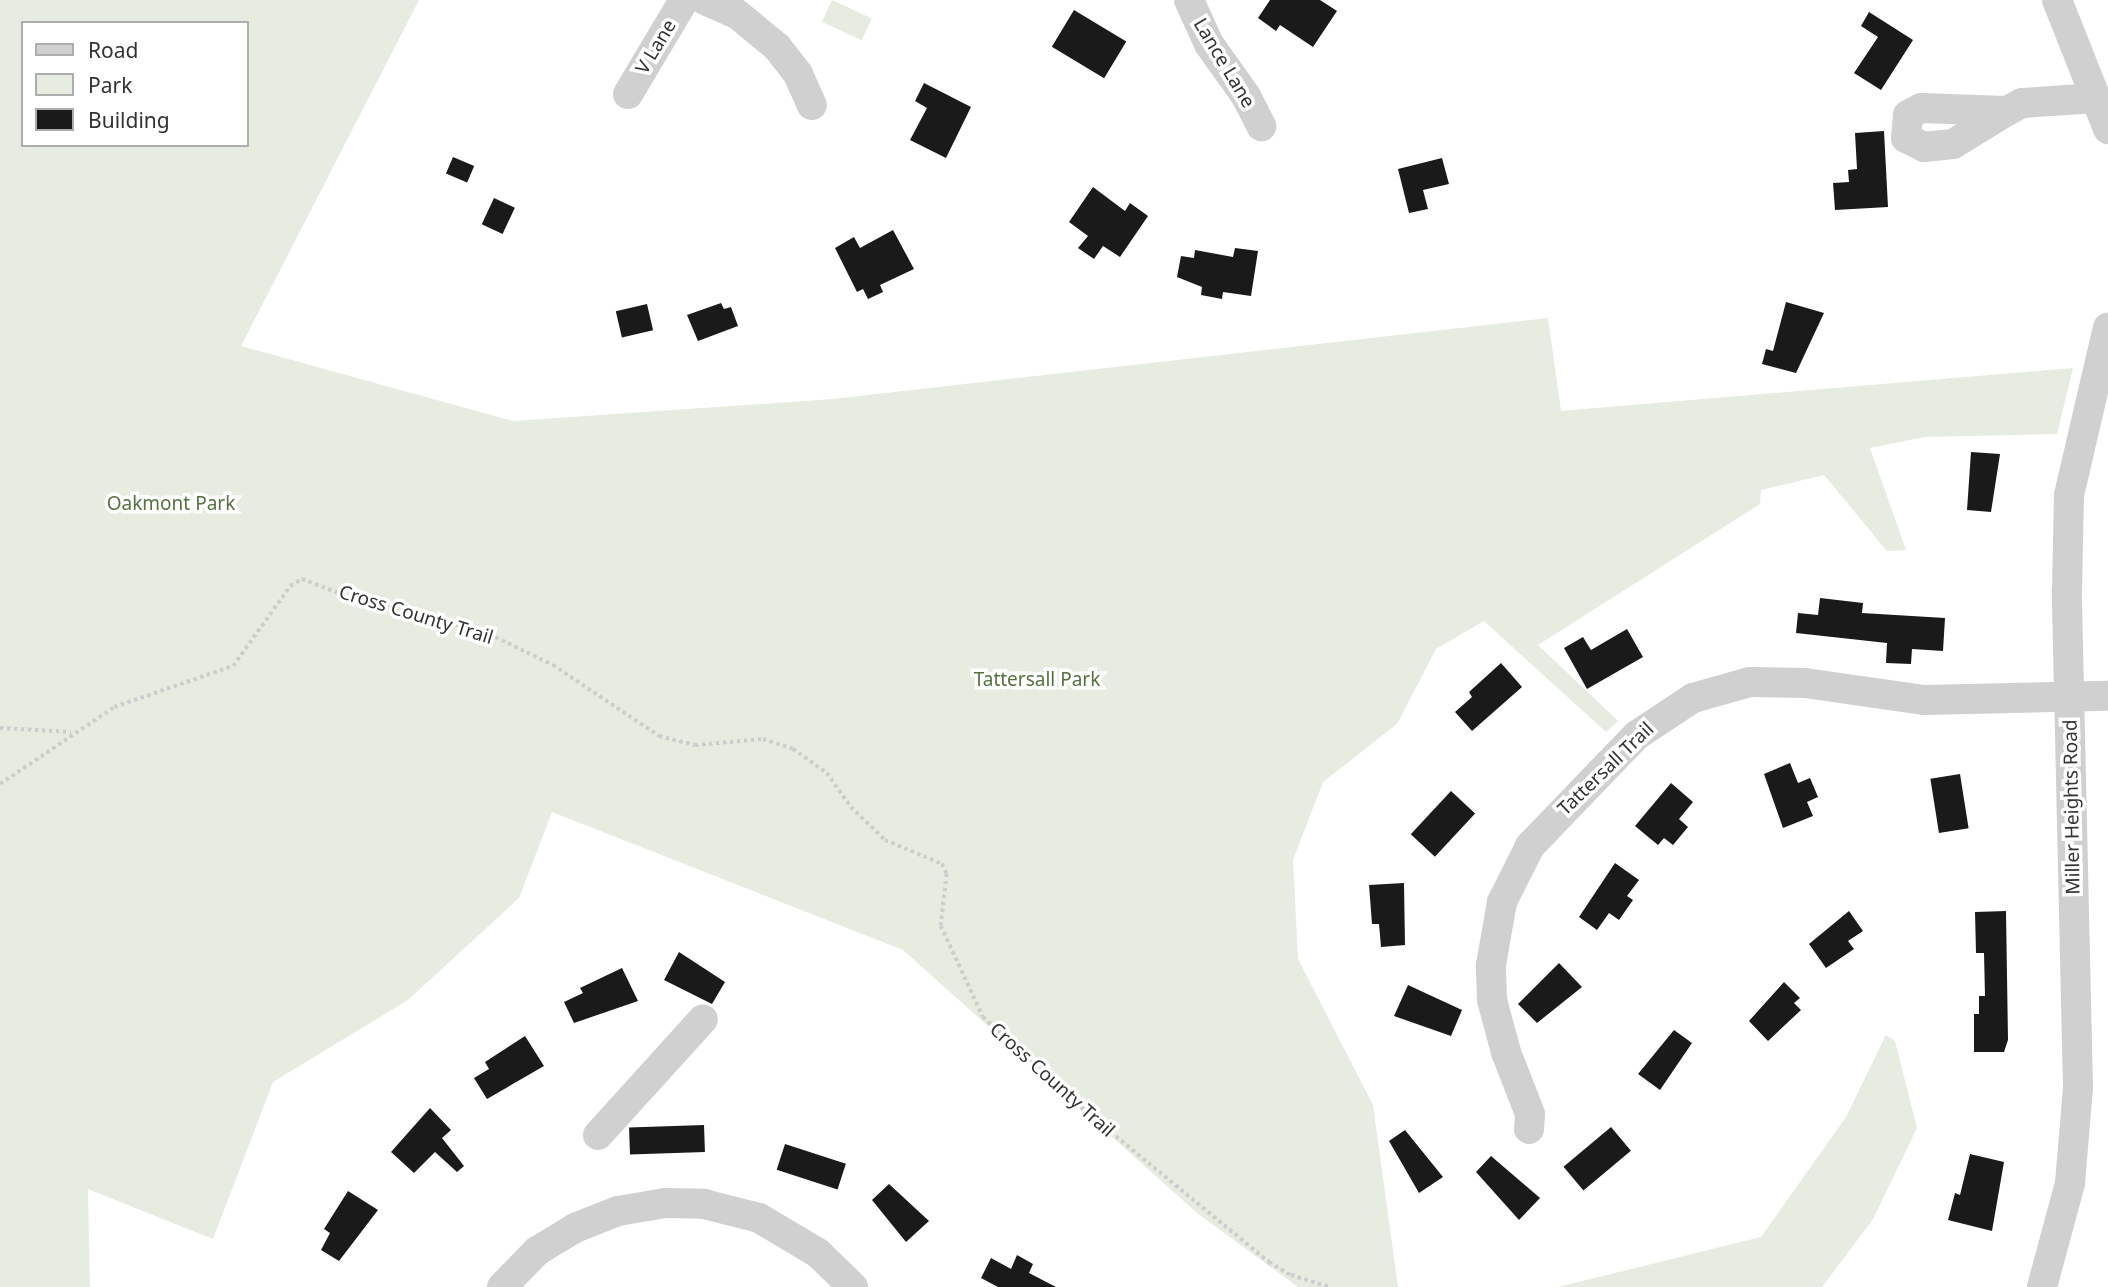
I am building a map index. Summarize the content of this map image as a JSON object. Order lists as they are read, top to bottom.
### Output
{
  "streets": {
    "street": [
      "V Lane",
      "Lance Lane",
      "Tattersall Trail",
      "Miller Heights Road"
    ],
    "path": ["Cross County Trail"]
  },
  "crossings": [
    ["Tattersall Trail", "Miller Heights Road"]
  ],
  "parks": ["Oakmont Park", "Tattersall Park"],
  "legend": ["Road", "Park", "Building"]
}
